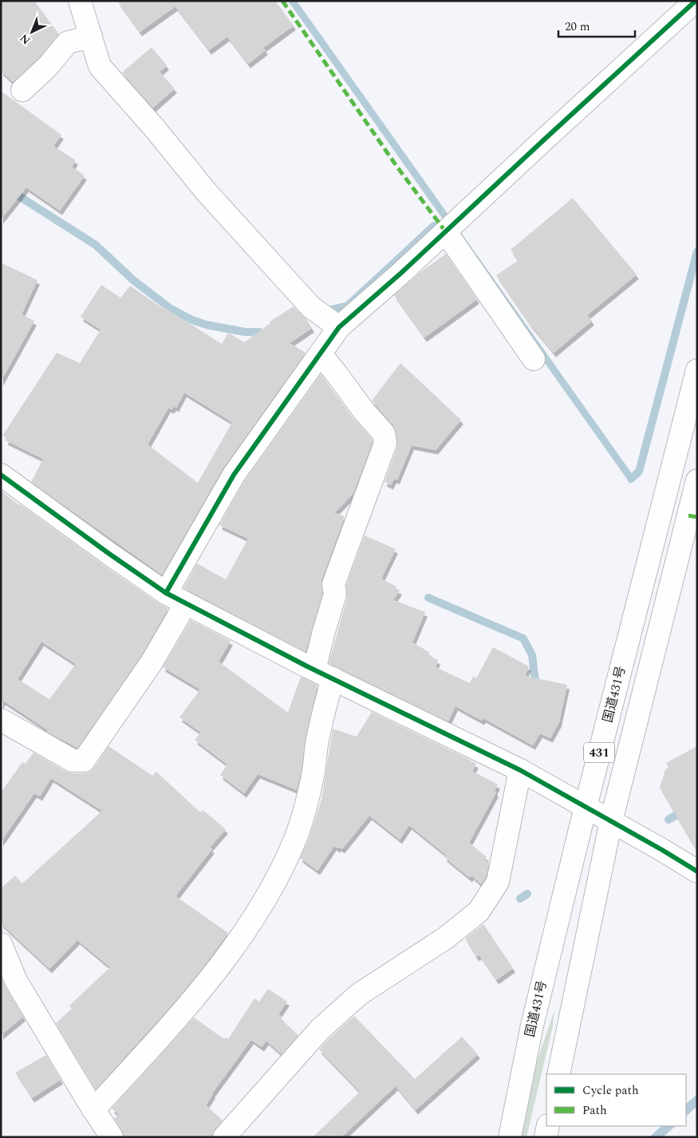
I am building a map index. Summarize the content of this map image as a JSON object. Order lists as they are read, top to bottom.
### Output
{
  "streets": {
    "main road": ["国道431号", "431"]
  },
  "legend": ["Cycle path", "Path"],
  "scale_bar": "20 m",
  "north": "bottom left"
}
